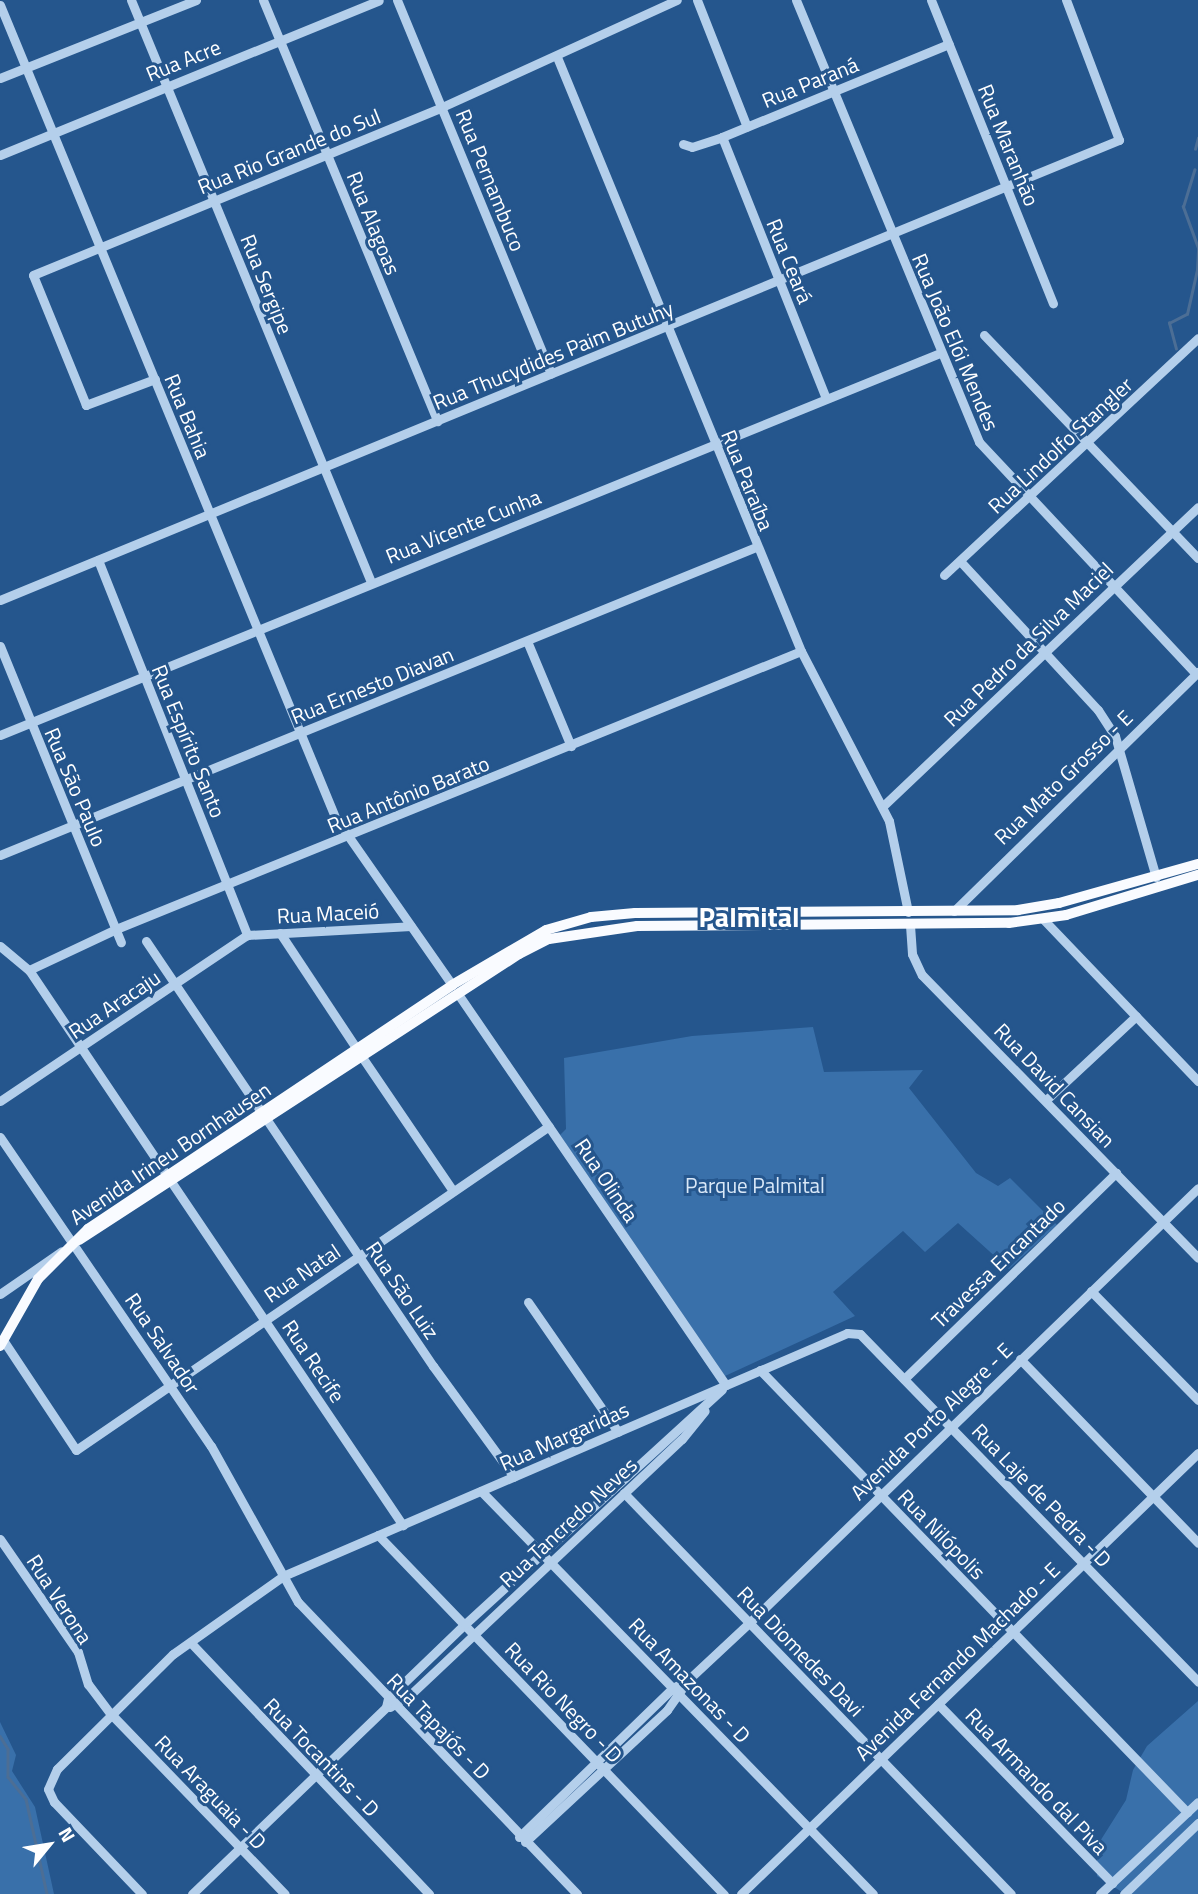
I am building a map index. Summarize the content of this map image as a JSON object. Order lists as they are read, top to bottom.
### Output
{
  "streets": {
    "main road": ["Avenida Irineu Bornhausen"],
    "street": [
      "Rua Acre",
      "Rua Paraná",
      "Rua Maranhão",
      "Rua Rio Grande do Sul",
      "Rua Pernambuco",
      "Rua Alagoas",
      "Rua Ceará",
      "Rua Sergipe",
      "Rua João Elói Mendes",
      "Rua Thucydides Paim Butuhy",
      "Rua Bahia",
      "Rua Lindolfo Stangler",
      "Rua Paraíba",
      "Rua Vicente Cunha",
      "Rua Pedro da Silva Maciel",
      "Rua Ernesto Diavan",
      "Rua Espírito Santo",
      "Rua Mato Grosso - E",
      "Rua São Paulo",
      "Rua Antônio Barato",
      "Rua Maceió",
      "Rua Aracaju",
      "Rua David Cansian",
      "Rua Olinda",
      "Travessa Encantado",
      "Rua Natal",
      "Rua São Luiz",
      "Rua Salvador",
      "Rua Recife",
      "Avenida Porto Alegre - E",
      "Rua Margaridas",
      "Rua Laje de Pedra - D",
      "Rua Tancredo Neves",
      "Rua Nilópolis",
      "Rua Verona",
      "Rua Diomedes Davi",
      "Avenida Fernando Machado - E",
      "Rua Amazonas - D",
      "Rua Rio Negro - D",
      "Rua Tapajós - D",
      "Rua Tocantins - D",
      "Rua Armando dal Piva",
      "Rua Araguaia - D"
    ]
  },
  "crossings": [
    ["Rua Acre", "Rua Alagoas"],
    ["Rua Acre", "Rua Sergipe"],
    ["Rua Acre", "Rua Bahia"],
    ["Rua Paraná", "Rua Maranhão"],
    ["Rua Paraná", "Rua Ceará"],
    ["Rua Paraná", "Rua João Elói Mendes"],
    ["Rua Maranhão", "Rua Thucydides Paim Butuhy"],
    ["Rua Rio Grande do Sul", "Rua Pernambuco"],
    ["Rua Rio Grande do Sul", "Rua Alagoas"],
    ["Rua Rio Grande do Sul", "Rua Sergipe"],
    ["Rua Rio Grande do Sul", "Rua Bahia"],
    ["Rua Rio Grande do Sul", "Rua Paraíba"],
    ["Rua Pernambuco", "Rua Thucydides Paim Butuhy"],
    ["Rua Alagoas", "Rua Thucydides Paim Butuhy"],
    ["Rua Ceará", "Rua Thucydides Paim Butuhy"],
    ["Rua Ceará", "Rua Vicente Cunha"],
    ["Rua Sergipe", "Rua Thucydides Paim Butuhy"],
    ["Rua Sergipe", "Rua Vicente Cunha"],
    ["Rua João Elói Mendes", "Rua Thucydides Paim Butuhy"],
    ["Rua João Elói Mendes", "Rua Lindolfo Stangler"],
    ["Rua João Elói Mendes", "Rua Vicente Cunha"],
    ["Rua João Elói Mendes", "Rua Pedro da Silva Maciel"],
    ["Rua João Elói Mendes", "Rua Mato Grosso - E"],
    ["Rua Thucydides Paim Butuhy", "Rua Bahia"],
    ["Rua Thucydides Paim Butuhy", "Rua Paraíba"],
    ["Rua Thucydides Paim Butuhy", "Rua Espírito Santo"],
    ["Rua Bahia", "Rua Vicente Cunha"],
    ["Rua Bahia", "Rua Ernesto Diavan"],
    ["Rua Bahia", "Rua Antônio Barato"],
    ["Rua Bahia", "Rua Olinda"],
    ["Rua Paraíba", "Rua Vicente Cunha"],
    ["Rua Paraíba", "Rua Pedro da Silva Maciel"],
    ["Rua Paraíba", "Rua Ernesto Diavan"],
    ["Rua Paraíba", "Rua Antônio Barato"],
    ["Rua Paraíba", "Avenida Irineu Bornhausen"],
    ["Rua Vicente Cunha", "Rua Espírito Santo"],
    ["Rua Vicente Cunha", "Rua São Paulo"],
    ["Rua Ernesto Diavan", "Rua Espírito Santo"],
    ["Rua Ernesto Diavan", "Rua São Paulo"],
    ["Rua Espírito Santo", "Rua Antônio Barato"],
    ["Rua Espírito Santo", "Rua Maceió"],
    ["Rua Espírito Santo", "Rua Aracaju"],
    ["Rua Mato Grosso - E", "Avenida Irineu Bornhausen"],
    ["Rua São Paulo", "Rua Antônio Barato"],
    ["Rua Antônio Barato", "Rua Olinda"],
    ["Rua Antônio Barato", "Rua Recife"],
    ["Rua Maceió", "Rua Aracaju"],
    ["Rua Maceió", "Rua Olinda"],
    ["Rua Aracaju", "Rua São Luiz"],
    ["Rua Aracaju", "Rua Recife"],
    ["Rua David Cansian", "Avenida Irineu Bornhausen"],
    ["Rua David Cansian", "Travessa Encantado"],
    ["Rua David Cansian", "Avenida Porto Alegre - E"],
    ["Avenida Irineu Bornhausen", "Rua Olinda"],
    ["Avenida Irineu Bornhausen", "Rua Natal"],
    ["Avenida Irineu Bornhausen", "Rua São Luiz"],
    ["Avenida Irineu Bornhausen", "Rua Salvador"],
    ["Avenida Irineu Bornhausen", "Rua Recife"],
    ["Rua Olinda", "Rua Natal"],
    ["Rua Olinda", "Rua Margaridas"],
    ["Rua Olinda", "Rua Tancredo Neves"],
    ["Travessa Encantado", "Rua Laje de Pedra - D"],
    ["Rua Natal", "Rua São Luiz"],
    ["Rua Natal", "Rua Salvador"],
    ["Rua Natal", "Rua Recife"],
    ["Rua São Luiz", "Rua Margaridas"],
    ["Rua Salvador", "Rua Margaridas"],
    ["Rua Salvador", "Rua Tapajós - D"],
    ["Rua Recife", "Rua Margaridas"],
    ["Avenida Porto Alegre - E", "Rua Laje de Pedra - D"],
    ["Avenida Porto Alegre - E", "Rua Nilópolis"],
    ["Avenida Porto Alegre - E", "Rua Diomedes Davi"],
    ["Avenida Porto Alegre - E", "Rua Amazonas - D"],
    ["Avenida Porto Alegre - E", "Rua Rio Negro - D"],
    ["Avenida Porto Alegre - E", "Rua Tapajós - D"],
    ["Rua Margaridas", "Rua Laje de Pedra - D"],
    ["Rua Margaridas", "Rua Tancredo Neves"],
    ["Rua Margaridas", "Rua Nilópolis"],
    ["Rua Margaridas", "Rua Verona"],
    ["Rua Margaridas", "Rua Amazonas - D"],
    ["Rua Margaridas", "Rua Rio Negro - D"],
    ["Rua Margaridas", "Rua Tapajós - D"],
    ["Rua Margaridas", "Rua Tocantins - D"],
    ["Rua Margaridas", "Rua Araguaia - D"],
    ["Rua Laje de Pedra - D", "Avenida Fernando Machado - E"],
    ["Rua Tancredo Neves", "Rua Diomedes Davi"],
    ["Rua Tancredo Neves", "Rua Amazonas - D"],
    ["Rua Tancredo Neves", "Rua Rio Negro - D"],
    ["Rua Tancredo Neves", "Rua Tapajós - D"],
    ["Rua Tancredo Neves", "Rua Tocantins - D"],
    ["Rua Tancredo Neves", "Rua Araguaia - D"],
    ["Rua Nilópolis", "Avenida Fernando Machado - E"],
    ["Rua Verona", "Rua Araguaia - D"],
    ["Rua Diomedes Davi", "Avenida Fernando Machado - E"],
    ["Avenida Fernando Machado - E", "Rua Amazonas - D"],
    ["Avenida Fernando Machado - E", "Rua Armando dal Piva"]
  ],
  "districts": ["Palmital"],
  "parks": ["Parque Palmital"],
  "north": "top right"
}
